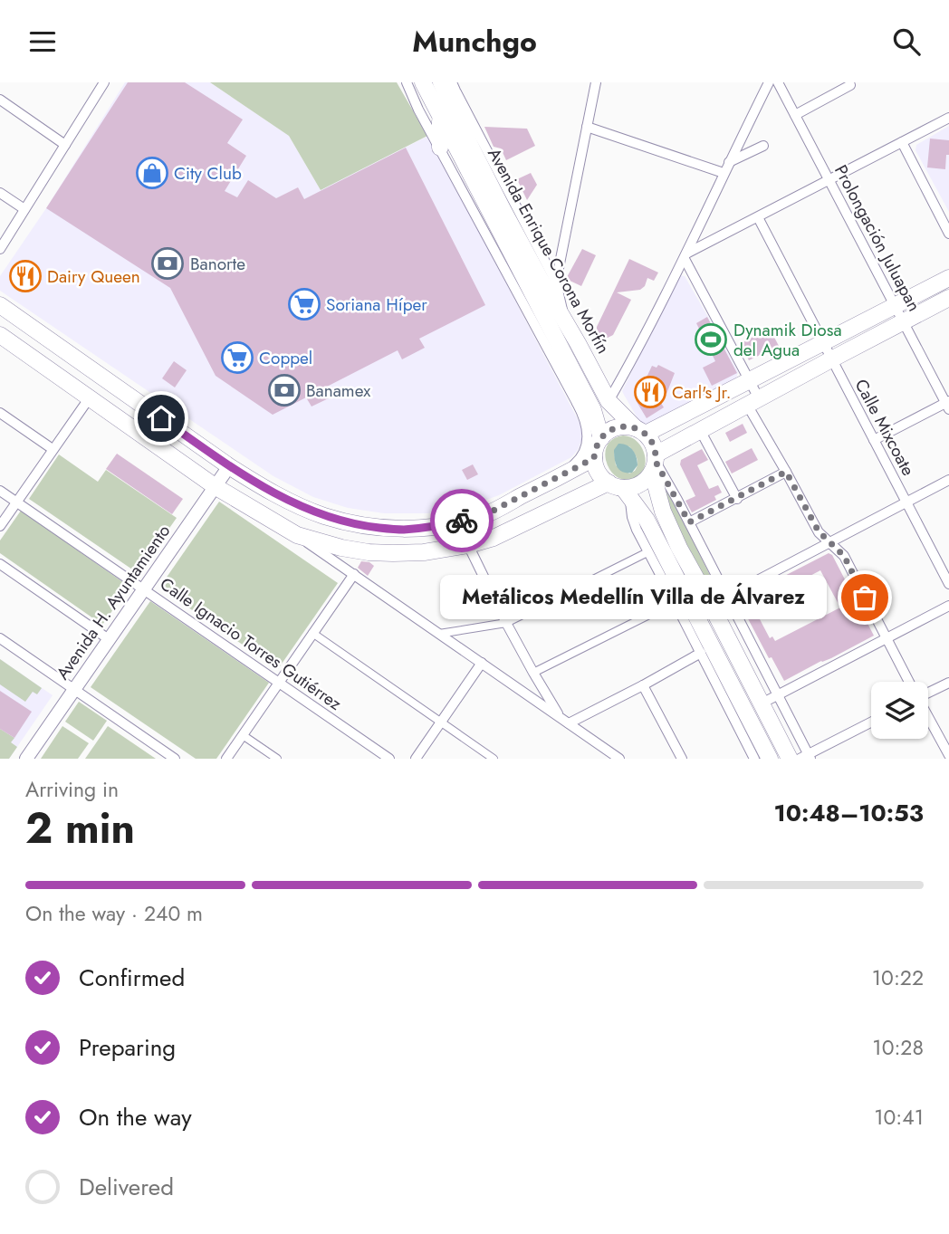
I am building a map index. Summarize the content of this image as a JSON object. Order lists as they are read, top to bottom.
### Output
{
  "streets": {
    "main road": ["Avenida Enrique Corona Morfín"],
    "street": [
      "Prolongación Juluapan",
      "Calle Mixcoate",
      "Avenida H. Ayuntamiento",
      "Calle Ignacio Torres Gutiérrez"
    ]
  },
  "crossings": [
    ["Avenida H. Ayuntamiento", "Calle Ignacio Torres Gutiérrez"]
  ],
  "places": {
    "shop": ["City Club"],
    "bank": ["Banorte", "Banamex"],
    "restaurant": ["Dairy Queen", "Carl's Jr."],
    "supermarket": ["Soriana Híper", "Coppel"],
    "sports": ["Dynamik Diosa del Agua"],
    "other": ["Metálicos Medellín Villa de Álvarez"]
  },
  "page": {
    "header": "Munchgo",
    "bubble": "Metálicos Medellín Villa de Álvarez",
    "heading": ["2 min", "Arriving in", "10:48–10:53"],
    "bar": "On the way · 240 m",
    "list": [
      ["Confirmed", "10:22"],
      ["Preparing", "10:28"],
      ["On the way", "10:41"],
      "Delivered"
    ]
  }
}
